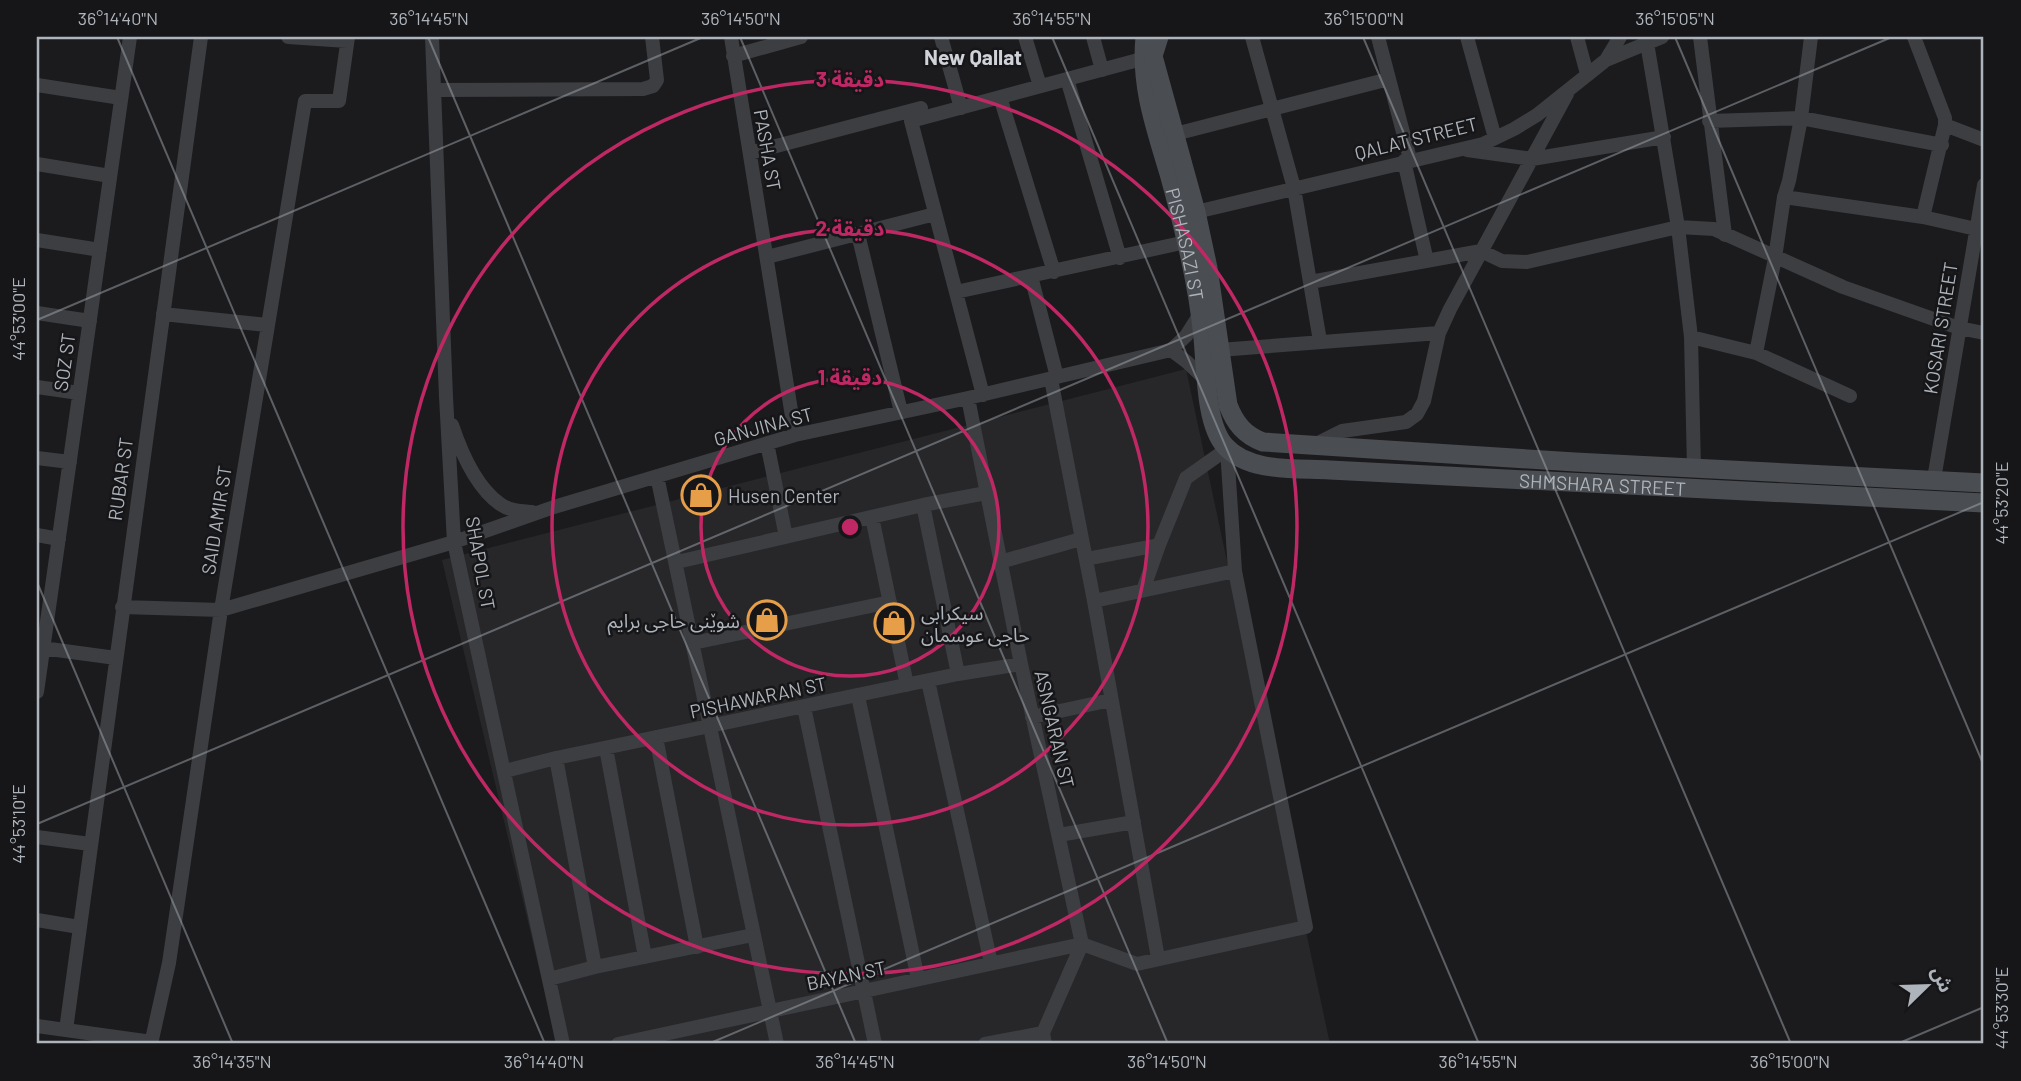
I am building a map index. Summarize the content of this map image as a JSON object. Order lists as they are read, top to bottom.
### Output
{
  "streets": {
    "main road": ["PISHASAZI ST", "SHMSHARA STREET"],
    "street": [
      "QALAT STREET",
      "PASHA ST",
      "KOSARI STREET",
      "SOZ ST",
      "GANJINA ST",
      "RUBAR ST",
      "SAID AMIR ST",
      "SHAPOL ST",
      "PISHAWARAN ST",
      "ASNGARAN ST",
      "BAYAN ST"
    ]
  },
  "crossings": [
    ["QALAT STREET", "PISHASAZI ST"],
    ["PASHA ST", "GANJINA ST"],
    ["PISHASAZI ST", "SHMSHARA STREET"],
    ["KOSARI STREET", "SHMSHARA STREET"],
    ["GANJINA ST", "RUBAR ST"],
    ["GANJINA ST", "SAID AMIR ST"],
    ["GANJINA ST", "SHAPOL ST"],
    ["GANJINA ST", "ASNGARAN ST"],
    ["SHAPOL ST", "PISHAWARAN ST"],
    ["PISHAWARAN ST", "ASNGARAN ST"],
    ["ASNGARAN ST", "BAYAN ST"]
  ],
  "districts": ["New Qallat"],
  "places": {
    "shop": ["Husen Center", "شوێنی حاجی برایم", "سیکرابی حاجی عوسمان"]
  },
  "north": "top right",
  "coordinates": [
    "36°14'40\"N",
    "36°14'45\"N",
    "36°14'50\"N",
    "36°14'55\"N",
    "36°15'00\"N",
    "36°15'05\"N",
    "44°53'00\"E",
    "44°53'20\"E",
    "44°53'10\"E",
    "44°53'30\"E",
    "36°14'35\"N"
  ],
  "rings": ["3 دقيقة", "2 دقيقة", "1 دقيقة"]
}
